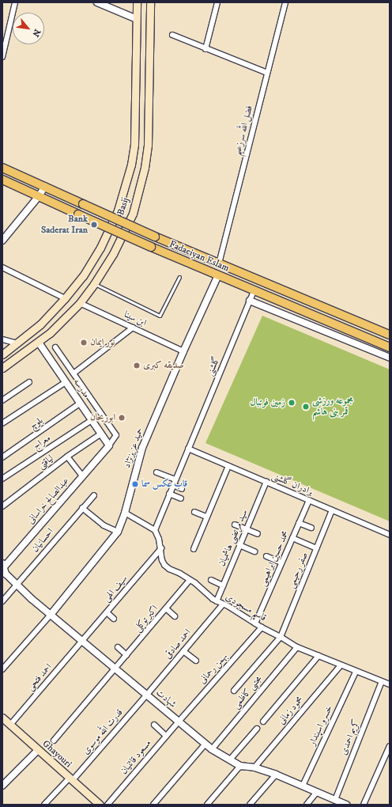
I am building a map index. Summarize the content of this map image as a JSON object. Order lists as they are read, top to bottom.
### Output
{
  "streets": {
    "main road": ["Basij", "Fadaeiyan Eslam", "Ghayouri"],
    "street": [
      "فضل الله سرزعیم",
      "ابن سینا",
      "گلشنی",
      "مدرسه",
      "بلوچ",
      "معراج",
      "حمید عزیزنژاد",
      "لیاقتی",
      "برادران گلشنی",
      "عبدالصالح خراسانی",
      "سید مرتضی هاشمیان",
      "احسانیان",
      "محمد حسین ابراهیمی",
      "صفر رحیمی",
      "سیف الهی",
      "قاسم مسجودی",
      "اکبر توکلی",
      "احمد صادقی",
      "بهمن رحمانی",
      "احمد فتحی",
      "مجتبی کاظمی",
      "شهادت",
      "محمود زمانی",
      "خسرو اسپندار",
      "قدرت الله موسوی",
      "کریم احمدی",
      "مسعود قائنیان"
    ]
  },
  "crossings": [
    ["فضل الله سرزعیم", "Fadaeiyan Eslam"],
    ["Basij", "ابن سینا"],
    ["Basij", "مدرسه"],
    ["Fadaeiyan Eslam", "گلشنی"],
    ["Fadaeiyan Eslam", "حمید عزیزنژاد"],
    ["ابن سینا", "حمید عزیزنژاد"],
    ["گلشنی", "برادران گلشنی"],
    ["گلشنی", "قاسم مسجودی"],
    ["مدرسه", "بلوچ"],
    ["مدرسه", "معراج"],
    ["مدرسه", "لیاقتی"],
    ["مدرسه", "عبدالصالح خراسانی"],
    ["حمید عزیزنژاد", "شهادت"],
    ["برادران گلشنی", "سید مرتضی هاشمیان"],
    ["برادران گلشنی", "محمد حسین ابراهیمی"],
    ["برادران گلشنی", "صفر رحیمی"],
    ["عبدالصالح خراسانی", "شهادت"],
    ["سید مرتضی هاشمیان", "قاسم مسجودی"],
    ["احسانیان", "شهادت"],
    ["محمد حسین ابراهیمی", "قاسم مسجودی"],
    ["صفر رحیمی", "قاسم مسجودی"],
    ["سیف الهی", "قاسم مسجودی"],
    ["سیف الهی", "احمد فتحی"],
    ["سیف الهی", "شهادت"],
    ["قاسم مسجودی", "اکبر توکلی"],
    ["قاسم مسجودی", "احمد صادقی"],
    ["قاسم مسجودی", "بهمن رحمانی"],
    ["قاسم مسجودی", "مجتبی کاظمی"],
    ["قاسم مسجودی", "محمود زمانی"],
    ["قاسم مسجودی", "خسرو اسپندار"],
    ["قاسم مسجودی", "کریم احمدی"],
    ["اکبر توکلی", "شهادت"],
    ["احمد صادقی", "شهادت"],
    ["احمد صادقی", "قدرت الله موسوی"],
    ["بهمن رحمانی", "شهادت"],
    ["بهمن رحمانی", "مسعود قائنیان"],
    ["احمد فتحی", "شهادت"],
    ["احمد فتحی", "Ghayouri"],
    ["مجتبی کاظمی", "شهادت"],
    ["شهادت", "محمود زمانی"],
    ["شهادت", "خسرو اسپندار"],
    ["شهادت", "قدرت الله موسوی"],
    ["شهادت", "کریم احمدی"],
    ["شهادت", "مسعود قائنیان"],
    ["قدرت الله موسوی", "Ghayouri"]
  ],
  "places": [
    "Bank Saderat Iran",
    "نور ایمان",
    "صدیقه کبری",
    "زمین فوتبال",
    "مجموعه ورزشی قمر بنی هاشم",
    "ابوریحان",
    "قاب عکس سما"
  ],
  "north": "bottom right"
}
